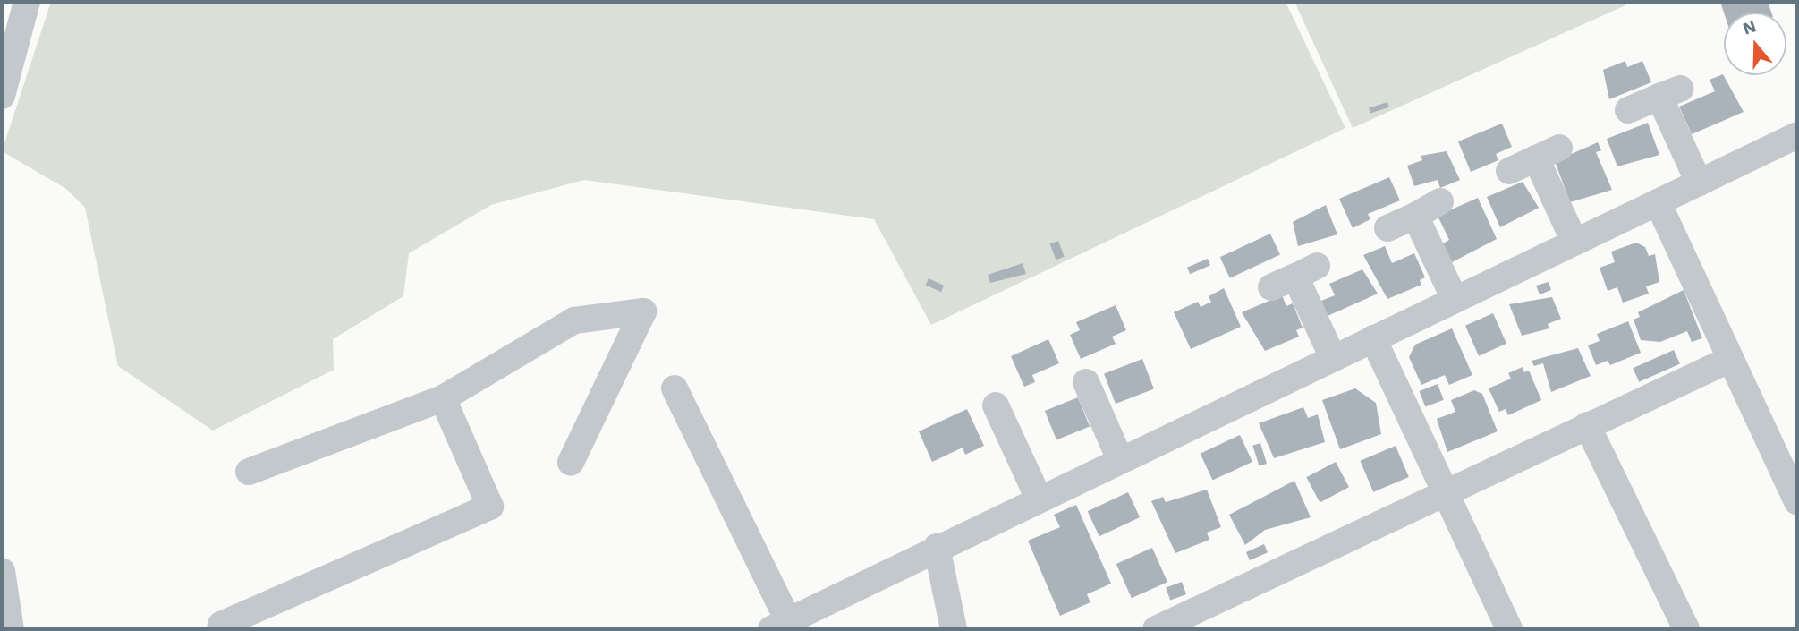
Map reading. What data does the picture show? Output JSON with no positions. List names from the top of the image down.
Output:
{
  "north": "top"
}
